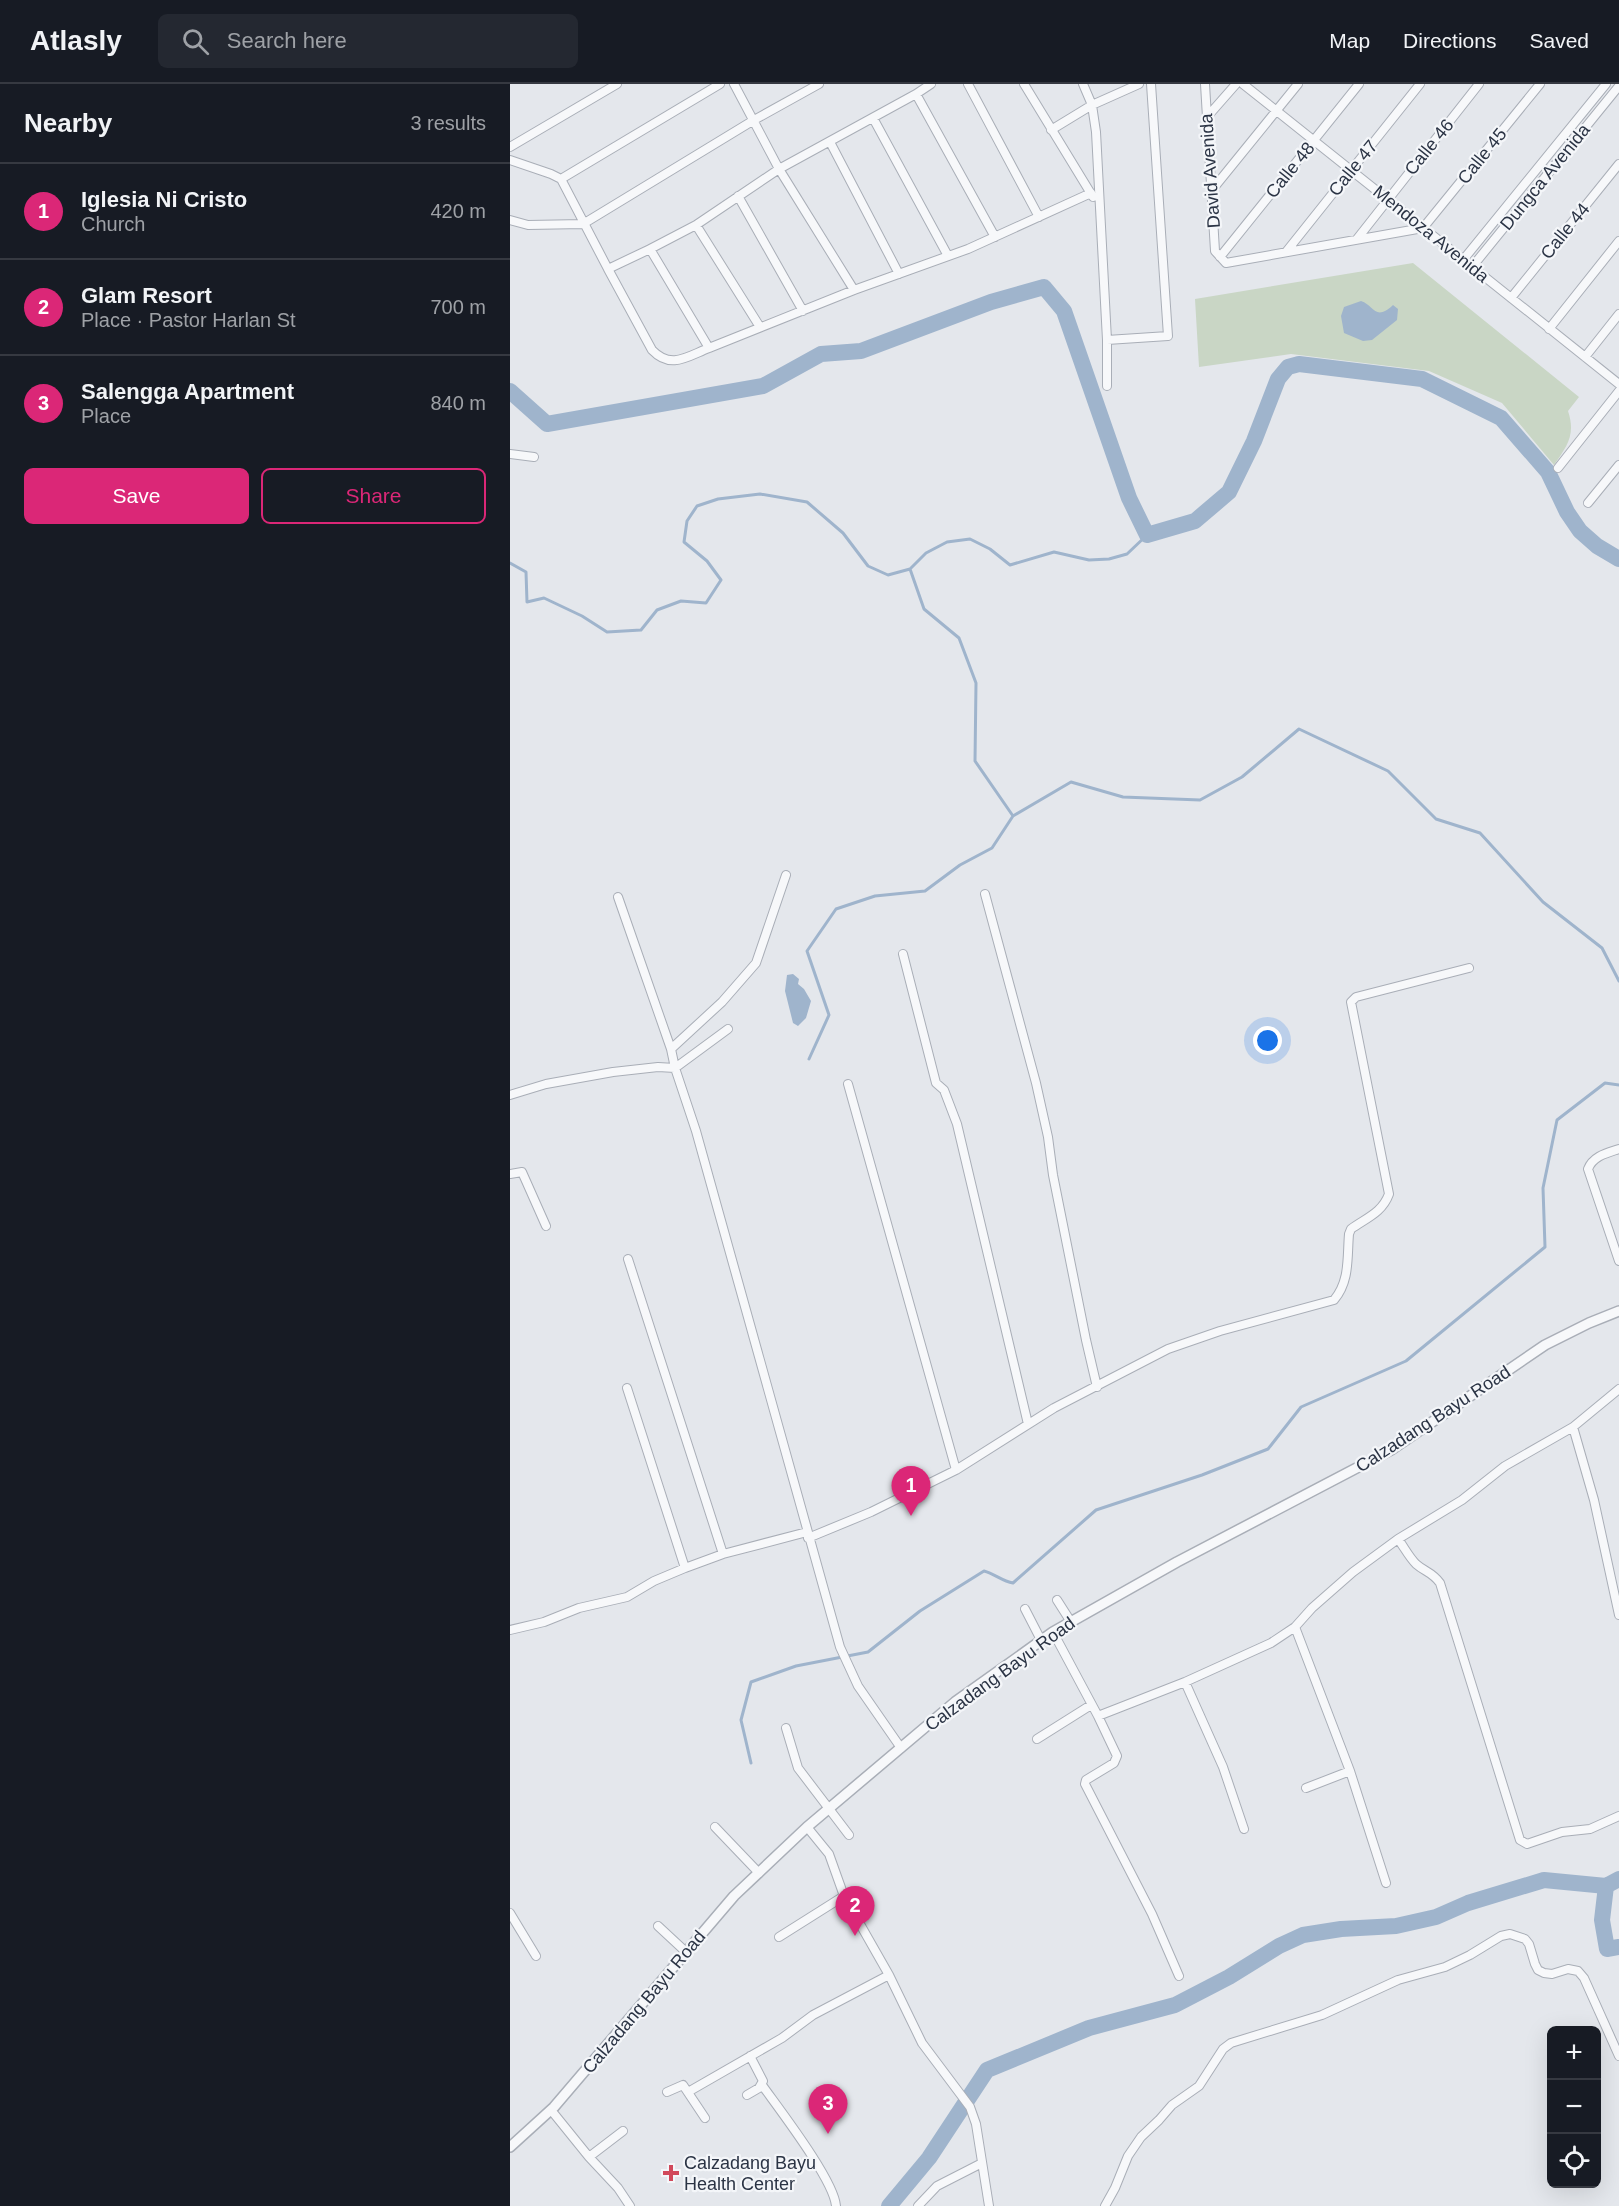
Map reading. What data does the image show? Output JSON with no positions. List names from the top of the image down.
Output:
{
  "streets": {
    "street": [
      "Calle 46",
      "Calle 45",
      "Calle 47",
      "Calle 48",
      "David Avenida",
      "Dungca Avenida",
      "Calle 44",
      "Mendoza Avenida",
      "Calzadang Bayu Road"
    ]
  },
  "crossings": [
    ["Calle 46", "Mendoza Avenida"],
    ["Calle 45", "Mendoza Avenida"],
    ["Calle 47", "Mendoza Avenida"],
    ["Calle 48", "David Avenida"],
    ["Calle 48", "Mendoza Avenida"],
    ["Dungca Avenida", "Mendoza Avenida"],
    ["Calle 44", "Mendoza Avenida"]
  ],
  "places": {
    "health": ["Calzadang Bayu Health Center"]
  },
  "page": {
    "header": "Atlasly",
    "search": "Search here",
    "nav": ["Map", "Directions", "Saved"],
    "heading": ["Nearby", "3 results"],
    "list": [
      {
        "mark": "1",
        "name": "Iglesia Ni Cristo",
        "note": "Church",
        "value": "420 m"
      },
      {
        "mark": "2",
        "name": "Glam Resort",
        "note": "Place · Pastor Harlan St",
        "value": "700 m"
      },
      {
        "mark": "3",
        "name": "Salengga Apartment",
        "note": "Place",
        "value": "840 m"
      }
    ],
    "buttons": ["Save", "Share"],
    "pins": ["1", "2", "3"],
    "map_buttons": ["+", "−"]
  }
}
